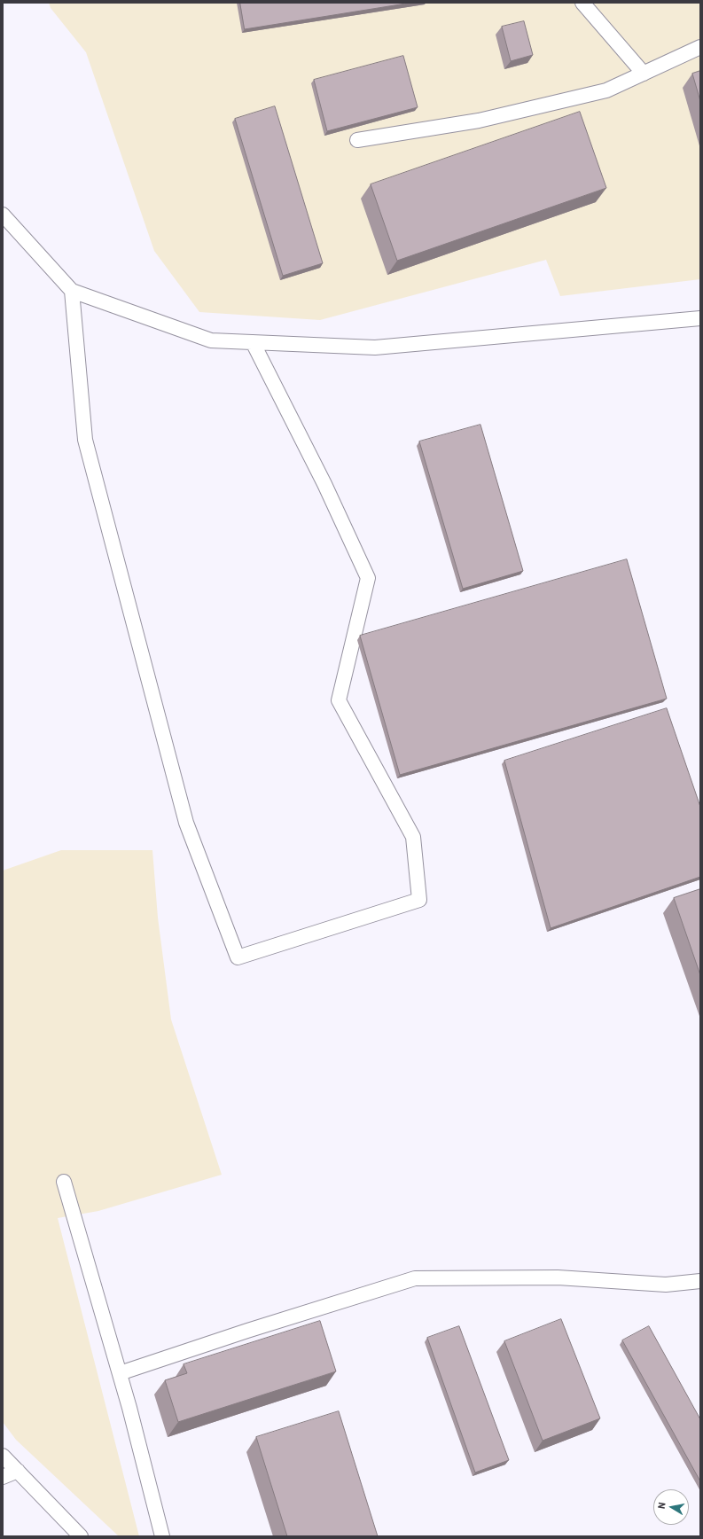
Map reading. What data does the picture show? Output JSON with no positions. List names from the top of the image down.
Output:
{
  "north": "left"
}
